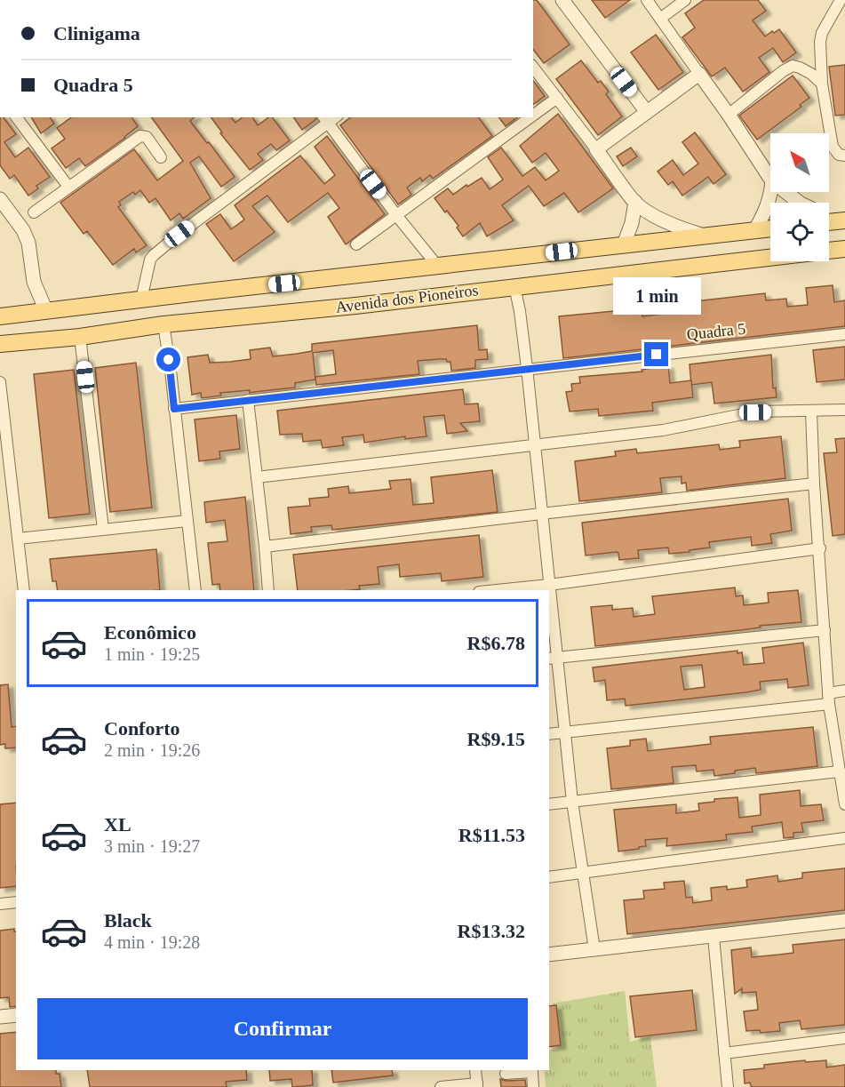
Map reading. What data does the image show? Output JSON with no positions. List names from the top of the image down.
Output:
{
  "streets": {
    "main road": ["Avenida dos Pioneiros"],
    "street": ["Quadra 5"]
  },
  "north": "top left",
  "page": {
    "banner": ["Clinigama", "Quadra 5"],
    "bubble": "1 min",
    "list": [
      {
        "name": "Econômico",
        "note": "1 min · 19:25",
        "value": "R$6.78"
      },
      {
        "name": "Conforto",
        "note": "2 min · 19:26",
        "value": "R$9.15"
      },
      {
        "name": "XL",
        "note": "3 min · 19:27",
        "value": "R$11.53"
      },
      {
        "name": "Black",
        "note": "4 min · 19:28",
        "value": "R$13.32"
      }
    ],
    "buttons": "Confirmar"
  }
}
